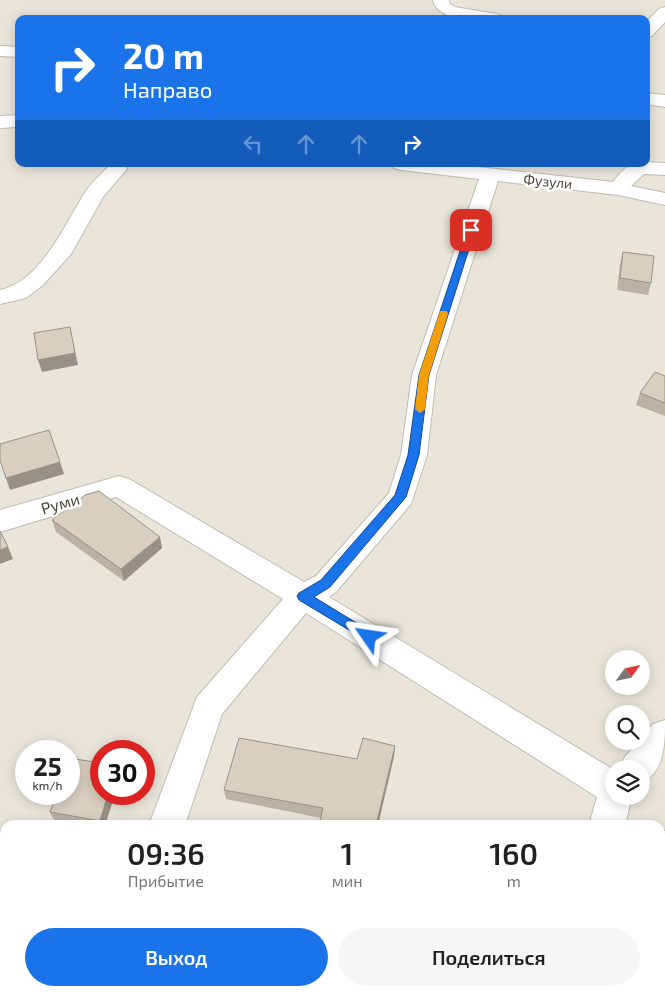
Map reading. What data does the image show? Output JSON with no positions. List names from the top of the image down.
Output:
{
  "streets": {
    "street": ["Фузули", "Руми"]
  },
  "north": "top right",
  "page": {
    "turn": ["20 m", "Направо"],
    "speed": "25 km/h",
    "limit": "30",
    "eta": [
      "09:36",
      "Прибытие",
      "1",
      "мин",
      "160",
      "m"
    ],
    "buttons": ["Выход", "Поделиться"]
  }
}
